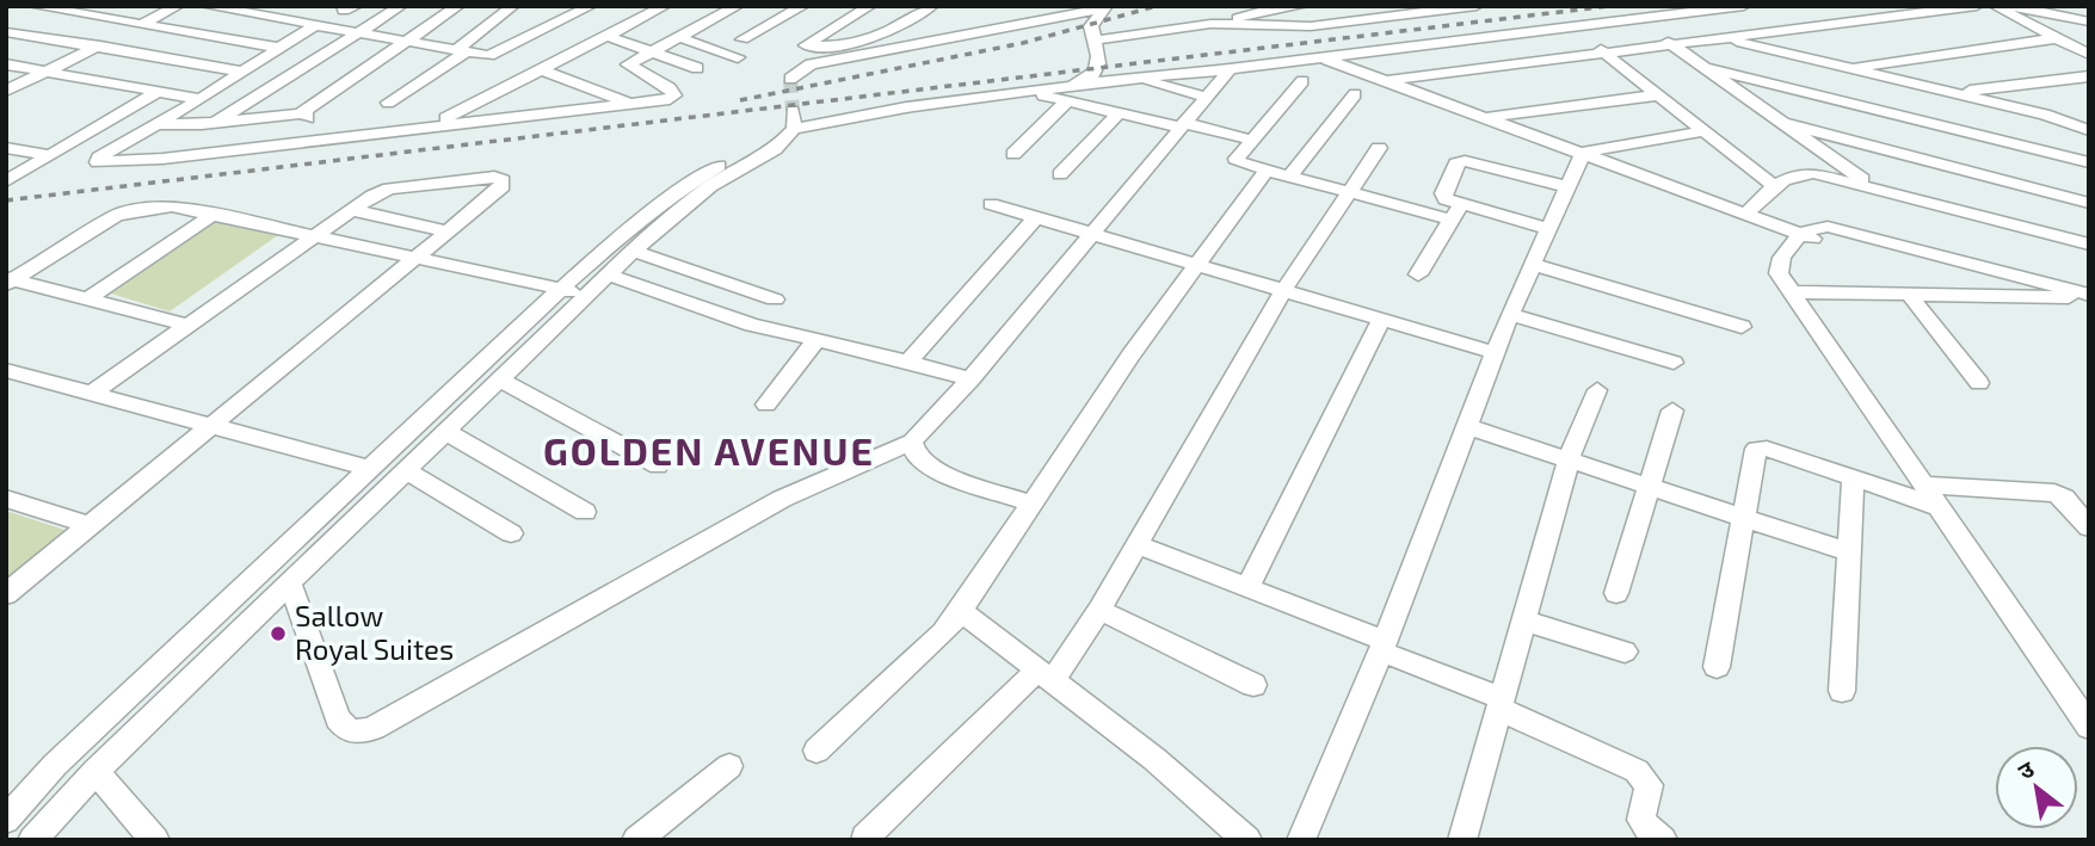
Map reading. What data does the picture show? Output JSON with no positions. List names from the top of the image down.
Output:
{
  "districts": ["GOLDEN AVENUE"],
  "places": ["Sallow Royal Suites"],
  "north": "top left"
}
